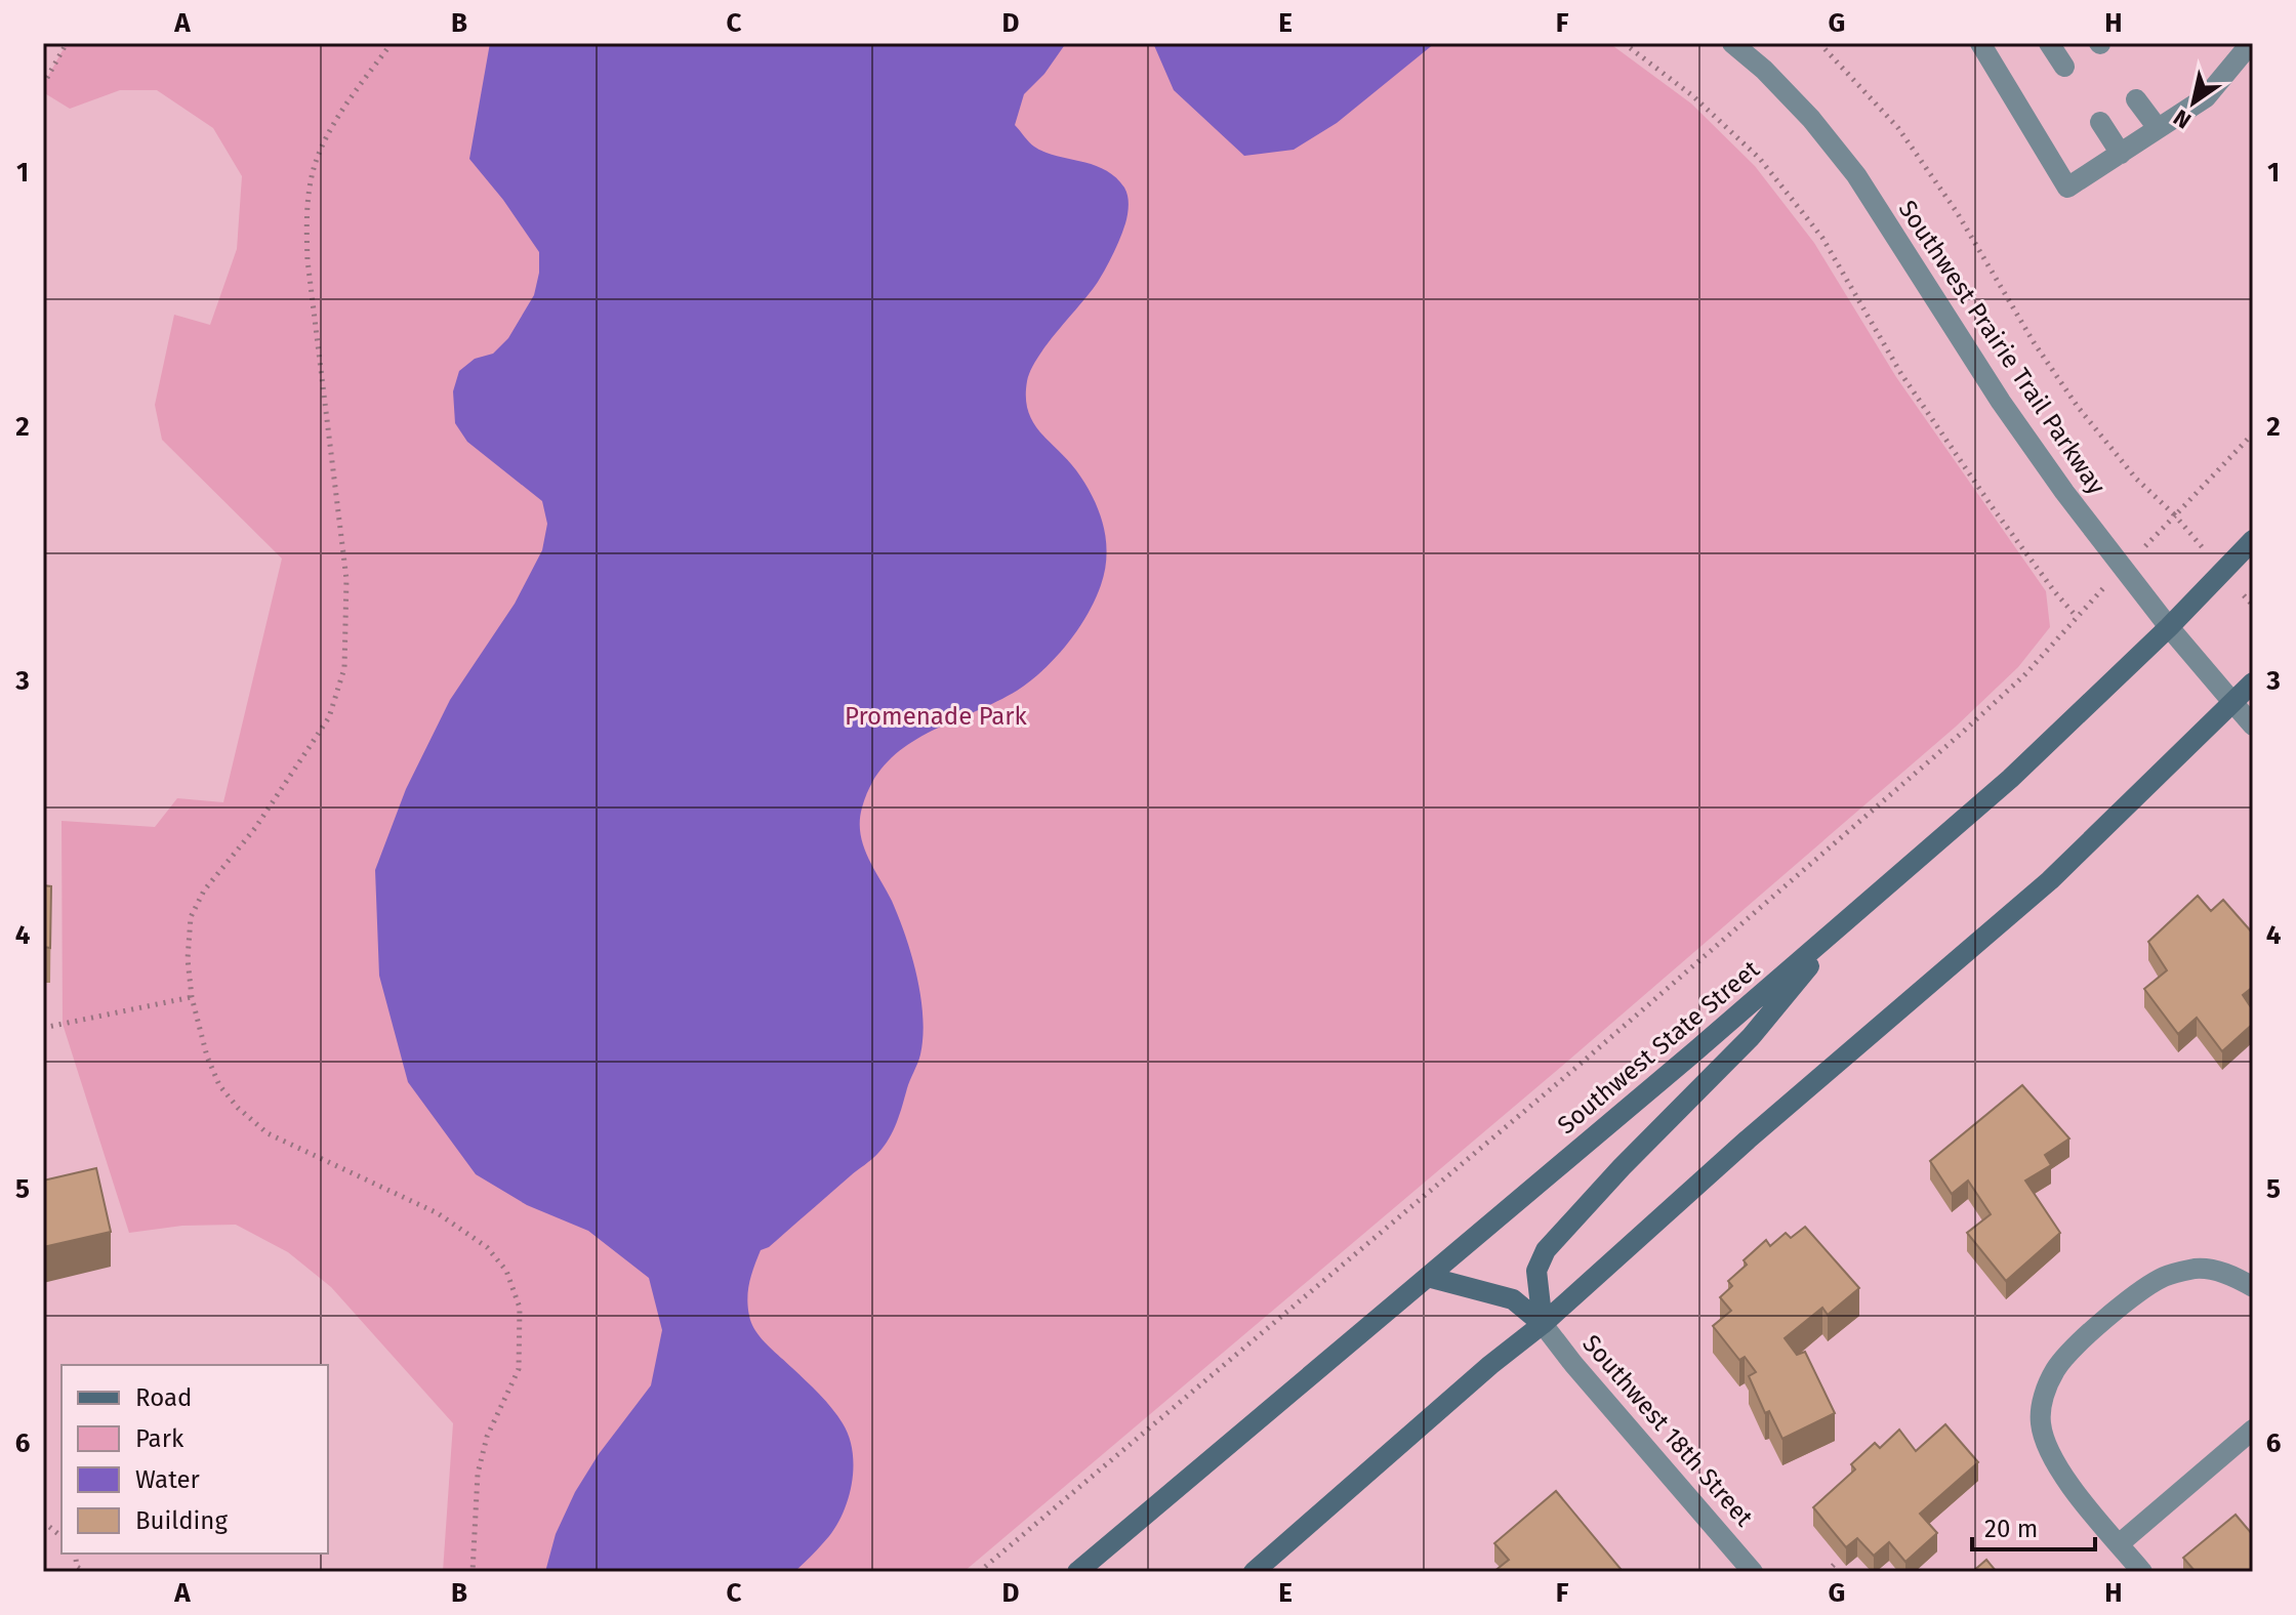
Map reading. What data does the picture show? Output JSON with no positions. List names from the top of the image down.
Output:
{
  "streets": {
    "main road": ["Southwest State Street"],
    "street": ["Southwest Prairie Trail Parkway", "Southwest 18th Street"]
  },
  "crossings": [
    ["Southwest Prairie Trail Parkway", "Southwest State Street"]
  ],
  "parks": ["Promenade Park"],
  "legend": [
    "Road",
    "Park",
    "Water",
    "Building"
  ],
  "scale_bar": "20 m",
  "north": "bottom left",
  "grid": {
    "columns": [
      "A",
      "B",
      "C",
      "D",
      "E",
      "F",
      "G",
      "H"
    ],
    "rows": [
      "1",
      "2",
      "3",
      "4",
      "5",
      "6"
    ]
  }
}
